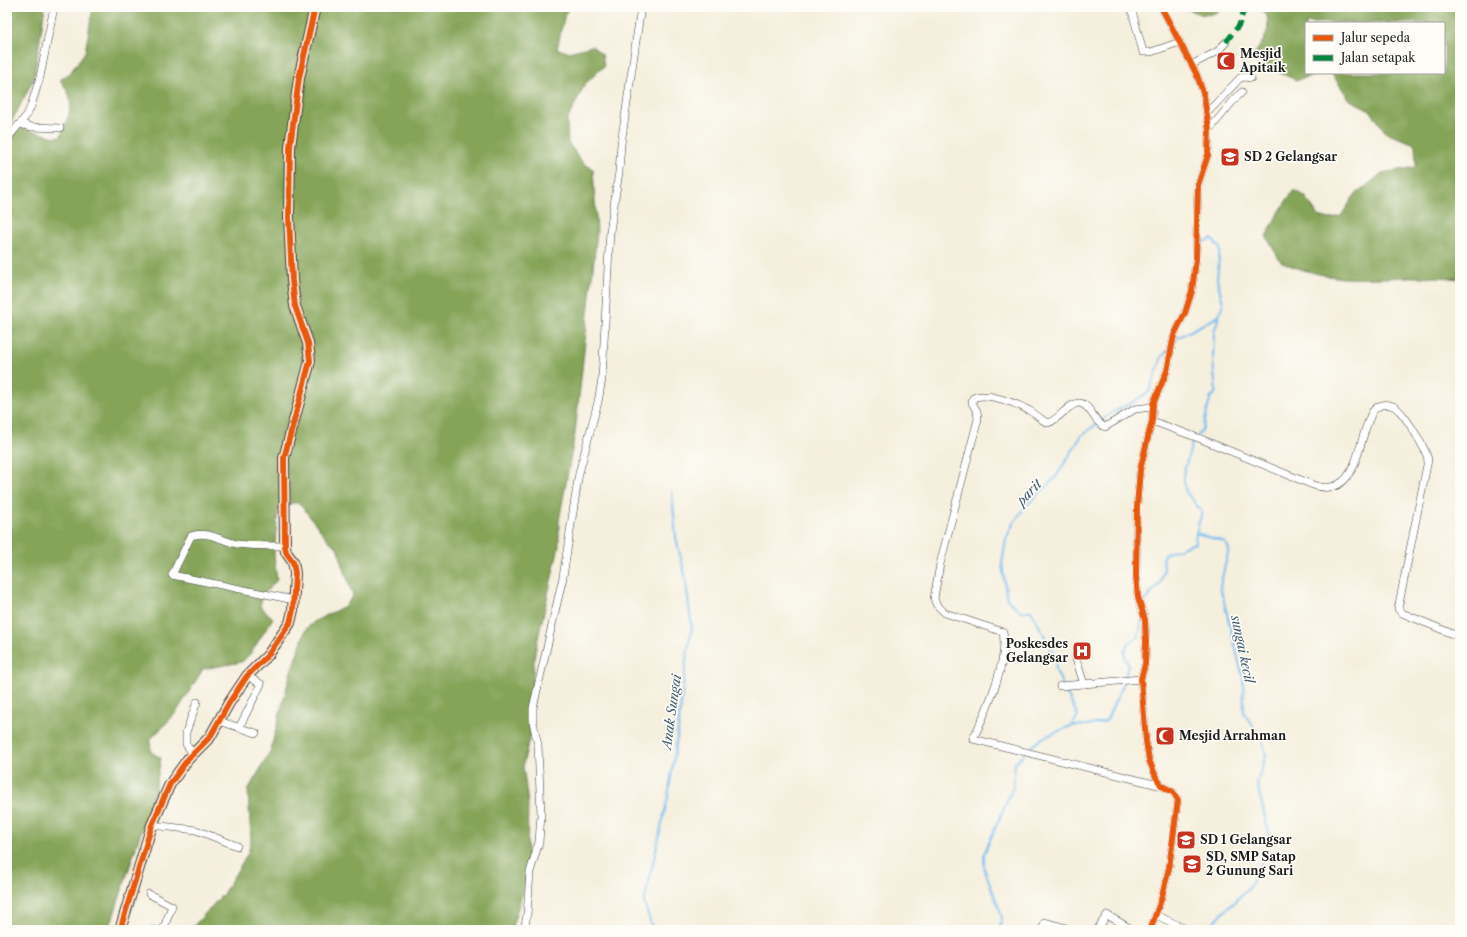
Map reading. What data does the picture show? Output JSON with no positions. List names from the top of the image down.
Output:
{
  "water": ["parit", "sungai kecil", "Anak Sungai"],
  "places": {
    "mosque": ["Mesjid Apitaik", "Mesjid Arrahman"],
    "school or university": ["SD 2 Gelangsar", "SD 1 Gelangsar", "SD, SMP Satap 2 Gunung Sari"],
    "hospital": ["Poskesdes Gelangsar"]
  },
  "legend": ["Jalur sepeda", "Jalan setapak"]
}
